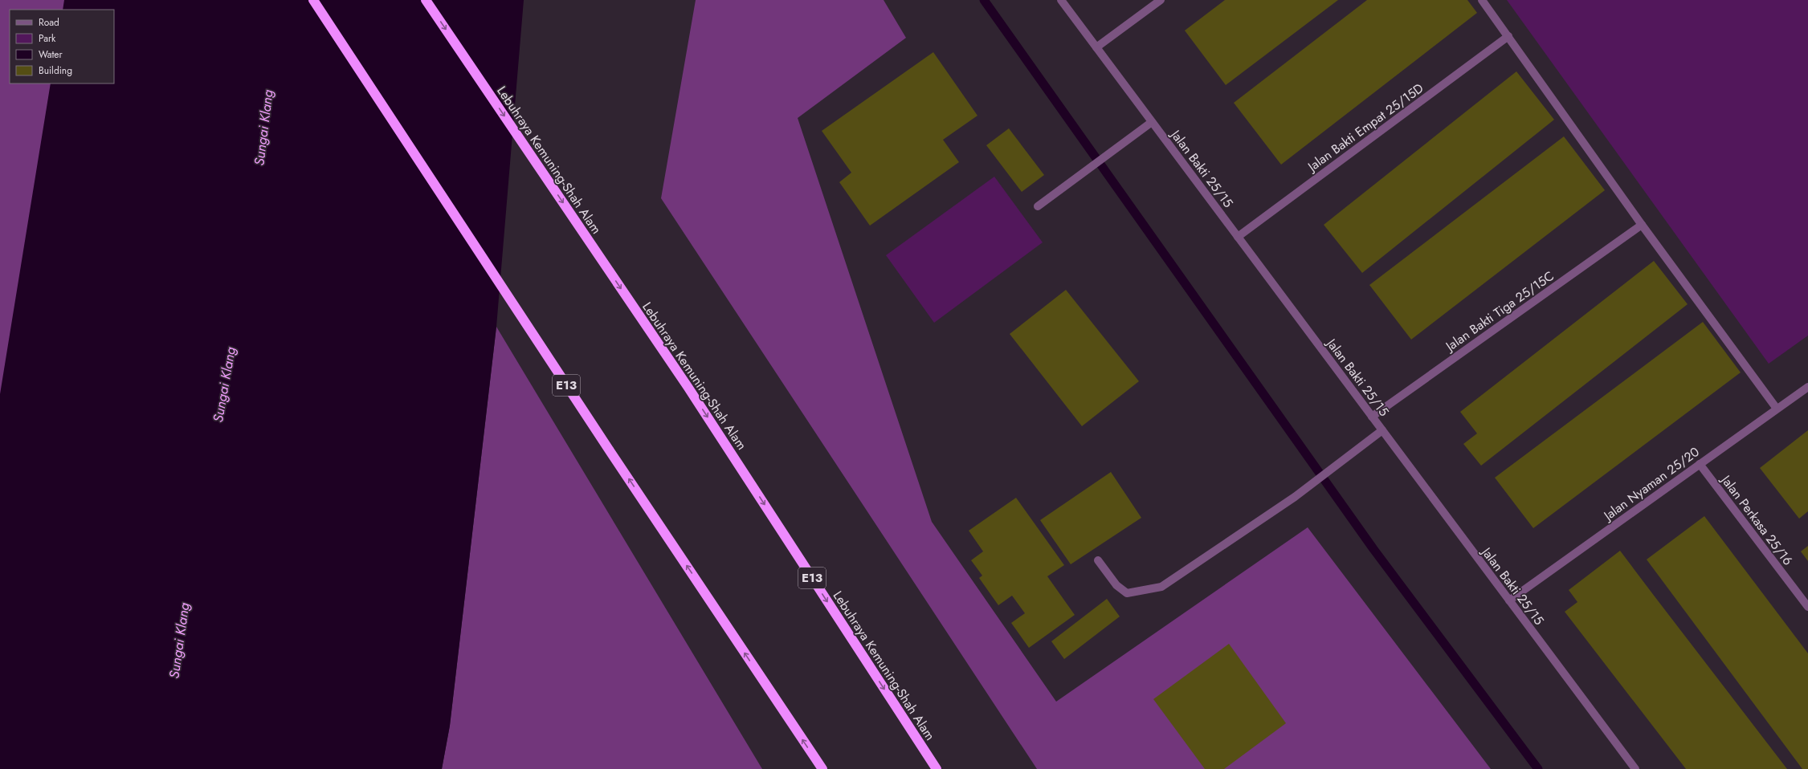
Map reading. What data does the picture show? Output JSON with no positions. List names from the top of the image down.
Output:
{
  "streets": {
    "highway": ["Lebuhraya Kemuning-Shah Alam", "E13"],
    "street": [
      "Jalan Bakti Empat 25/15D",
      "Jalan Bakti 25/15",
      "Jalan Bakti Tiga 25/15C",
      "Jalan Nyaman 25/20",
      "Jalan Perkasa 25/16"
    ]
  },
  "crossings": [
    ["Jalan Bakti Empat 25/15D", "Jalan Bakti 25/15"],
    ["Jalan Bakti 25/15", "Jalan Bakti Tiga 25/15C"],
    ["Jalan Bakti 25/15", "Jalan Nyaman 25/20"],
    ["Jalan Nyaman 25/20", "Jalan Perkasa 25/16"]
  ],
  "one_way": ["Lebuhraya Kemuning-Shah Alam"],
  "water": ["Sungai Klang"],
  "legend": [
    "Road",
    "Park",
    "Water",
    "Building"
  ]
}
